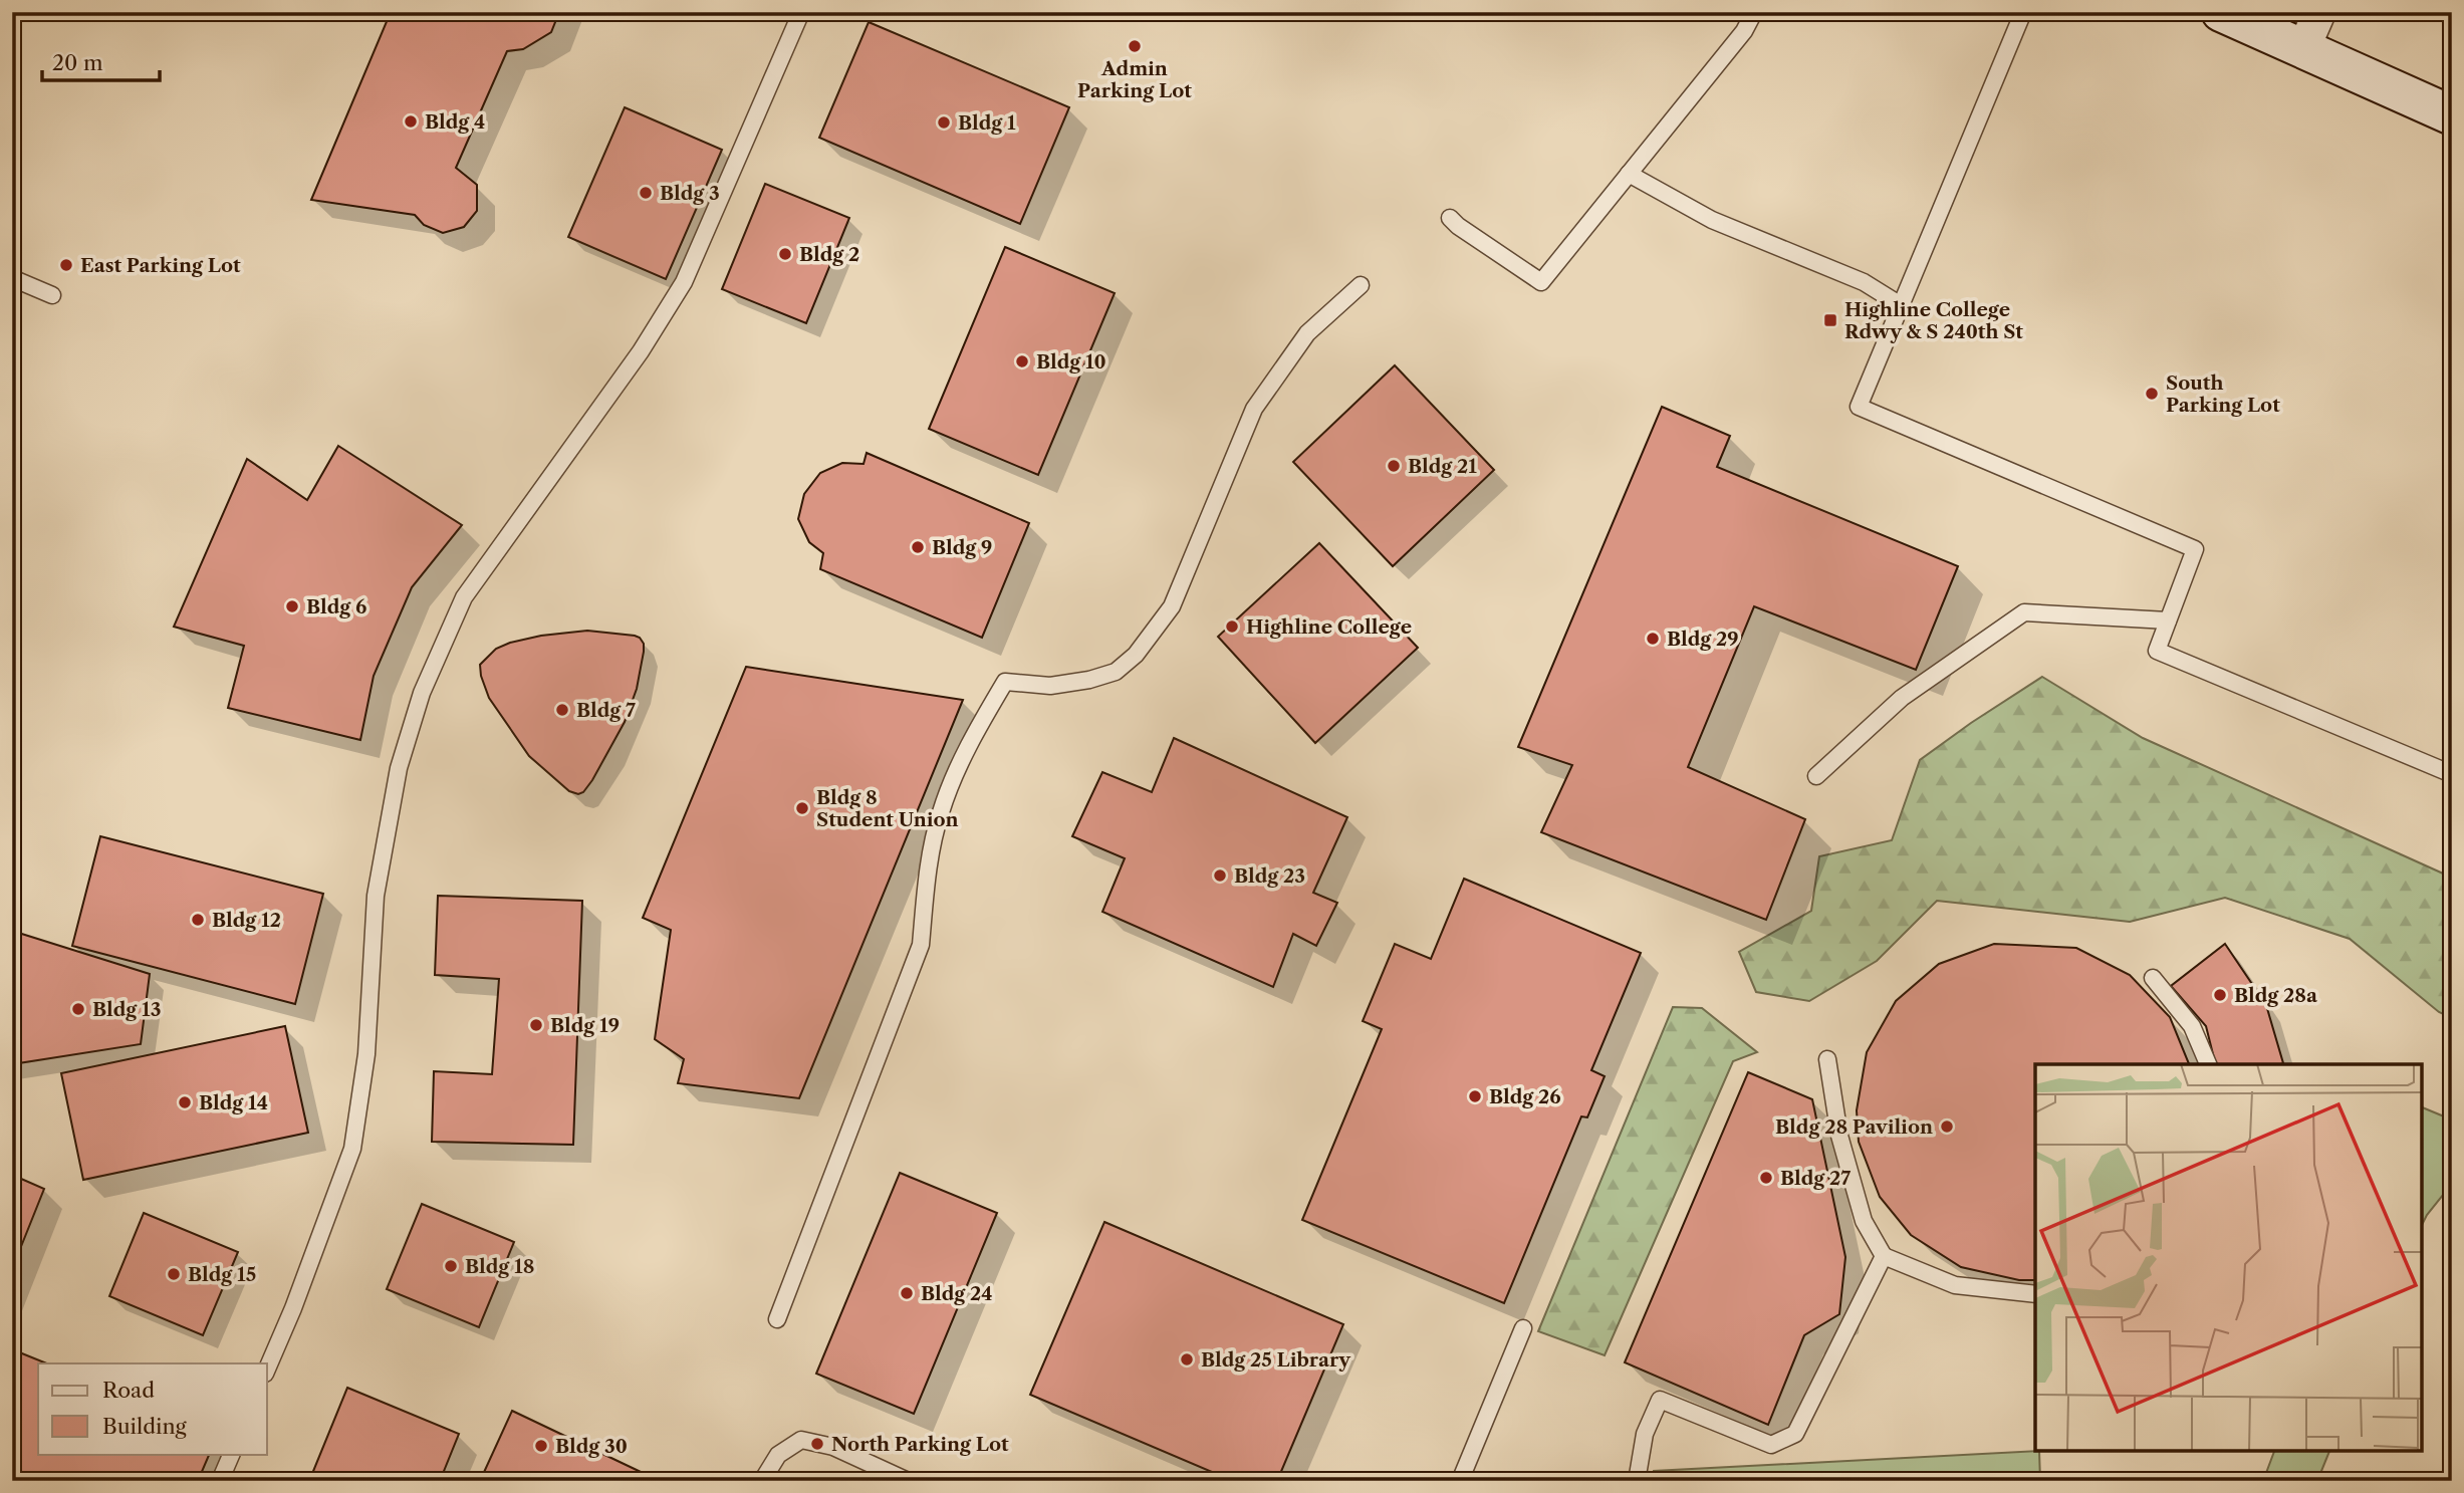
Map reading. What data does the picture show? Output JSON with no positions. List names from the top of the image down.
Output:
{
  "places": {
    "other": [
      "Admin Parking Lot",
      "Bldg 4",
      "Bldg 1",
      "Bldg 3",
      "Bldg 2",
      "East Parking Lot",
      "Bldg 10",
      "South Parking Lot",
      "Bldg 21",
      "Bldg 9",
      "Bldg 6",
      "Highline College",
      "Bldg 29",
      "Bldg 7",
      "Bldg 8 Student Union",
      "Bldg 23",
      "Bldg 12",
      "Bldg 28a",
      "Bldg 13",
      "Bldg 19",
      "Bldg 26",
      "Bldg 14",
      "Bldg 28 Pavilion",
      "Bldg 27",
      "Bldg 18",
      "Bldg 15",
      "Bldg 24",
      "Bldg 25 Library",
      "North Parking Lot",
      "Bldg 30"
    ],
    "transit": ["Highline College Rdwy & S 240th St"]
  },
  "legend": ["Road", "Building"],
  "scale_bar": "20 m"
}
